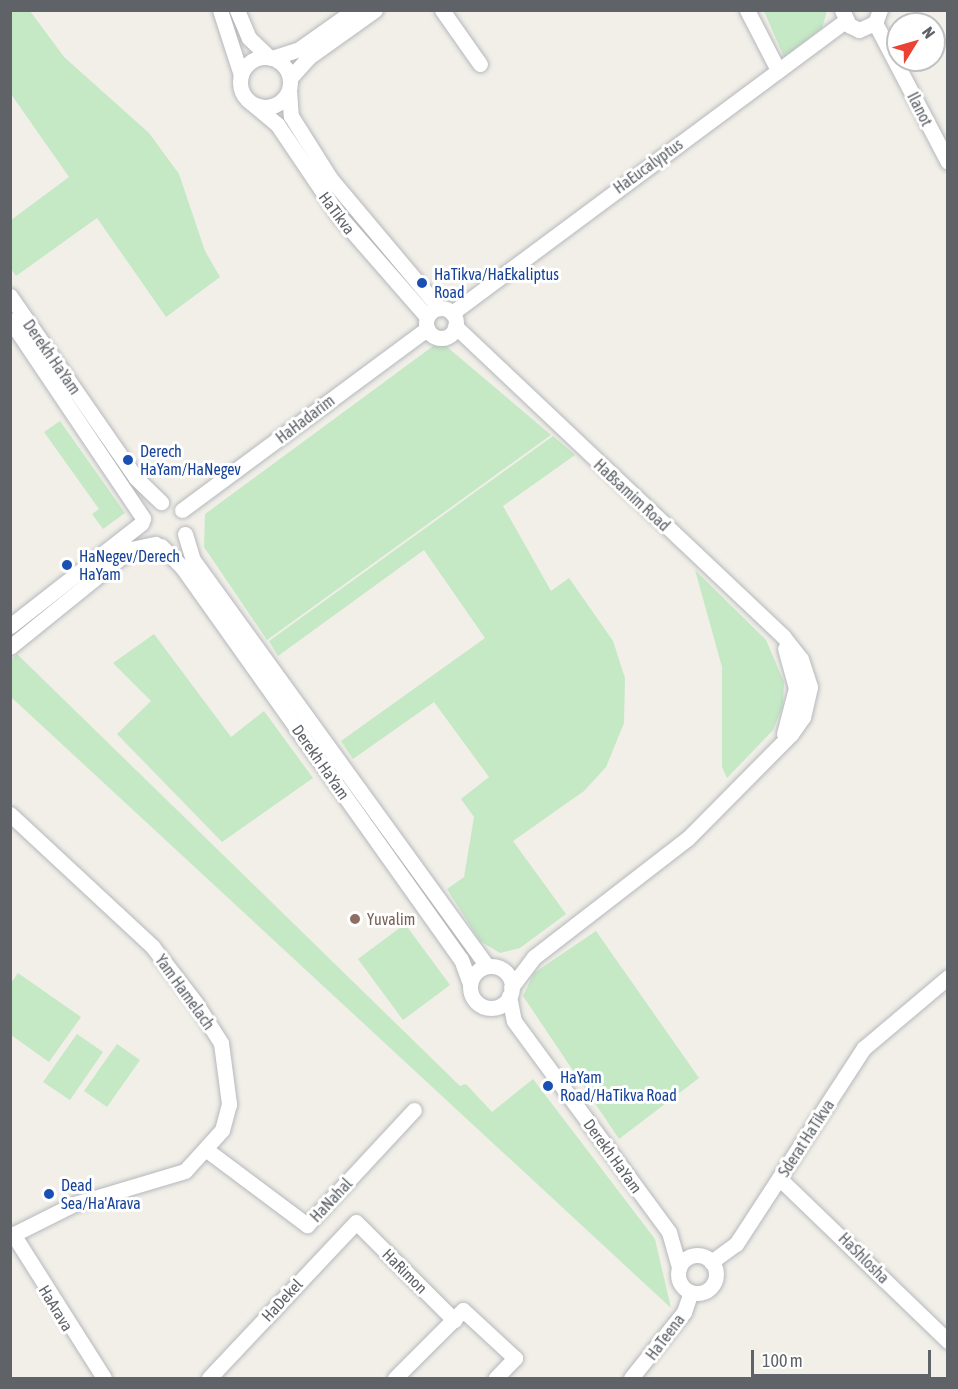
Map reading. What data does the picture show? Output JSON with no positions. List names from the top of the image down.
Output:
{
  "streets": {
    "street": [
      "Ilanot",
      "HaEucalyptus",
      "HaTikva",
      "Derekh HaYam",
      "HaHadarim",
      "HaBsamim Road",
      "Yam Hamelach",
      "Sderat HaTikva",
      "HaNahal",
      "HaShlosha",
      "HaRimon",
      "HaDekel",
      "HaArava",
      "HaTeena"
    ]
  },
  "crossings": [
    ["HaEucalyptus", "HaTikva"],
    ["HaEucalyptus", "HaHadarim"],
    ["HaEucalyptus", "HaBsamim Road"],
    ["HaTikva", "HaHadarim"],
    ["HaTikva", "HaBsamim Road"],
    ["Derekh HaYam", "HaHadarim"],
    ["Derekh HaYam", "HaBsamim Road"],
    ["Derekh HaYam", "Sderat HaTikva"],
    ["Derekh HaYam", "HaTeena"],
    ["HaHadarim", "HaBsamim Road"],
    ["Yam Hamelach", "HaNahal"],
    ["Yam Hamelach", "HaArava"],
    ["Sderat HaTikva", "HaShlosha"],
    ["Sderat HaTikva", "HaTeena"],
    ["HaRimon", "HaDekel"]
  ],
  "places": [
    "HaTikva/HaEkaliptus Road",
    "Derech HaYam/HaNegev",
    "HaNegev/Derech HaYam",
    "Yuvalim",
    "HaYam Road/HaTikva Road",
    "Dead Sea/Ha'Arava"
  ],
  "scale_bar": "100 m",
  "north": "top right"
}
